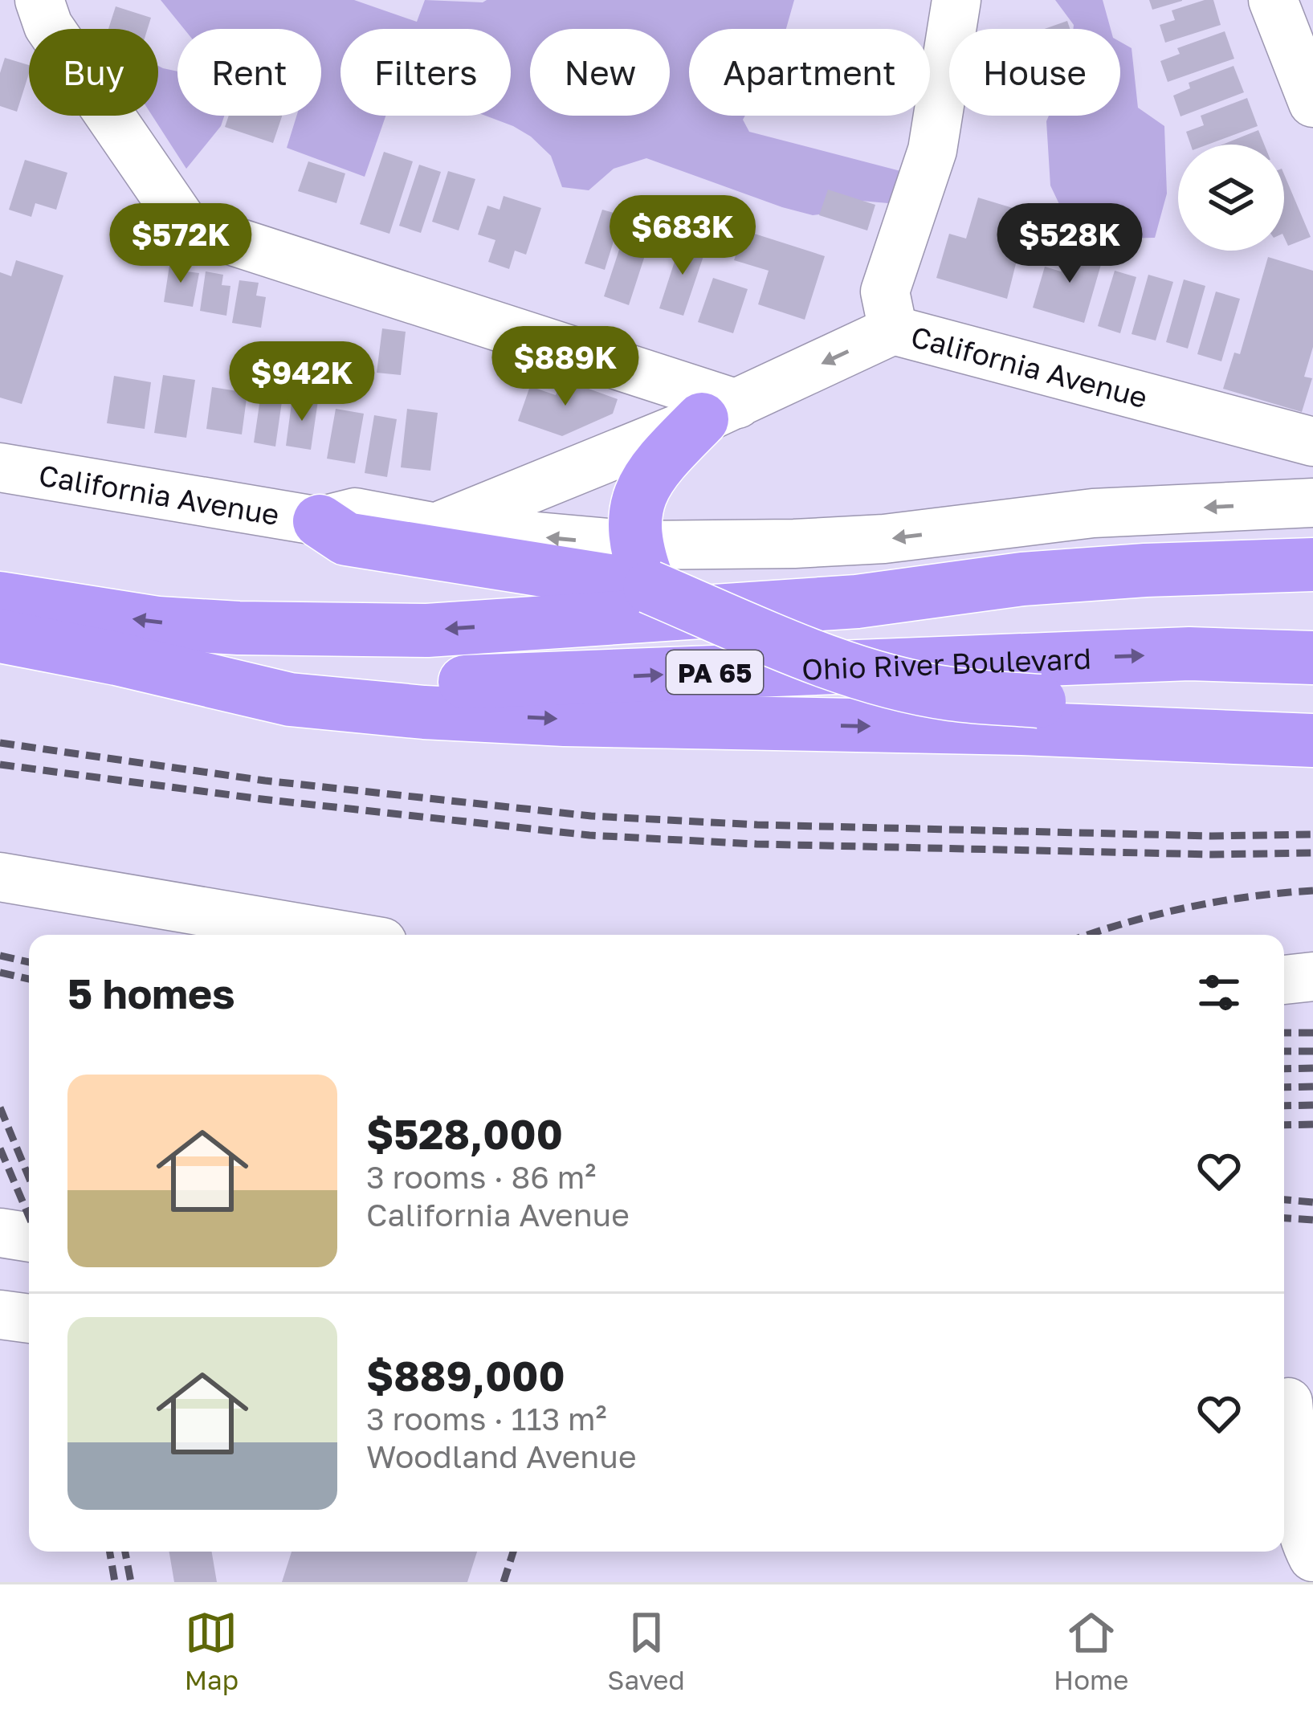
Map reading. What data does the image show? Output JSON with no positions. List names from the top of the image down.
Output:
{
  "streets": {
    "highway": ["Ohio River Boulevard", "PA 65"],
    "street": ["California Avenue"]
  },
  "crossings": [
    ["Ohio River Boulevard", "PA 65"]
  ],
  "page": {
    "chip": [
      "Buy",
      "Rent",
      "Filters",
      "New",
      "Apartment",
      "House"
    ],
    "price": [
      "$683K",
      "$572K",
      "$528K",
      "$889K",
      "$942K"
    ],
    "heading": "5 homes",
    "list": [
      {
        "name": "$528,000",
        "note": "3 rooms · 86 m² · California Avenue"
      },
      {
        "name": "$889,000",
        "note": "3 rooms · 113 m² · Woodland Avenue"
      }
    ],
    "tabs": ["Map", "Saved", "Home"]
  }
}
